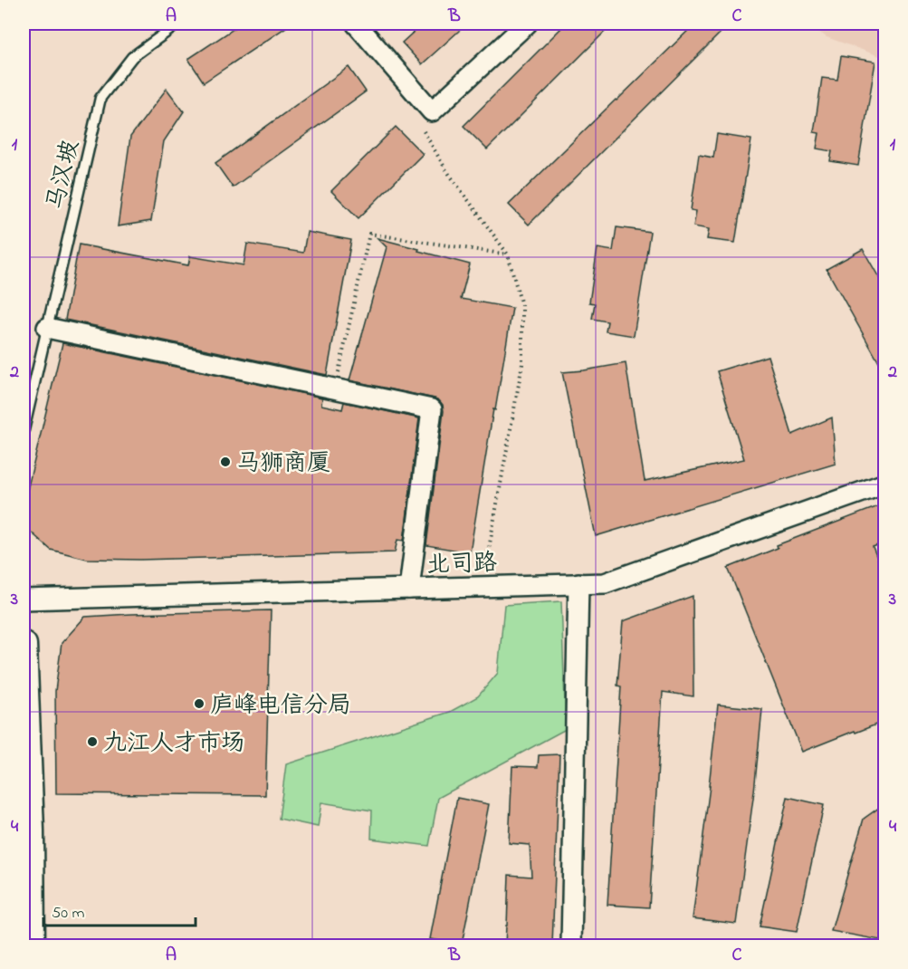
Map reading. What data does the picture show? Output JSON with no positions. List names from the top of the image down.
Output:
{
  "streets": {
    "street": ["北司路"],
    "lane": ["马汉坡"]
  },
  "places": ["马狮商厦", "庐峰电信分局", "九江人才市场"],
  "scale_bar": "50 m",
  "grid": {
    "columns": ["A", "B", "C"],
    "rows": [
      "1",
      "2",
      "3",
      "4"
    ]
  }
}
